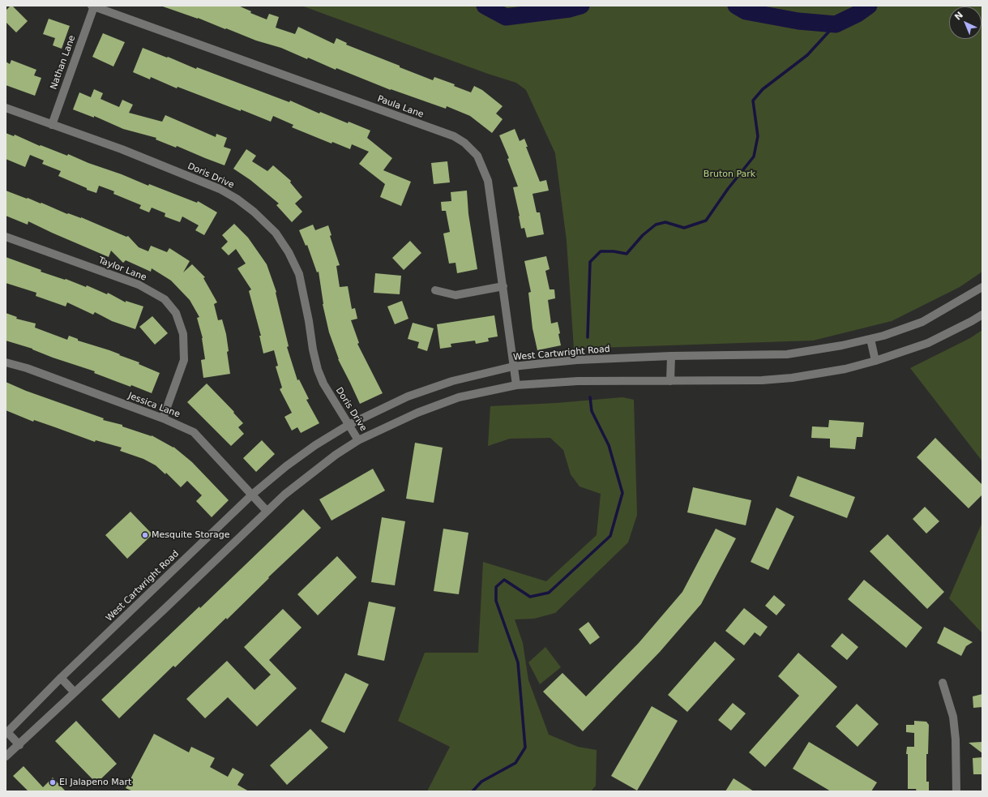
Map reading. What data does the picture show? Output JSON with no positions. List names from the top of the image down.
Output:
{
  "streets": {
    "main road": [
      "Nathan Lane",
      "Paula Lane",
      "Doris Drive",
      "Taylor Lane",
      "West Cartwright Road",
      "Jessica Lane"
    ]
  },
  "crossings": [
    ["Nathan Lane", "Paula Lane"],
    ["Nathan Lane", "Doris Drive"],
    ["Paula Lane", "West Cartwright Road"],
    ["Doris Drive", "West Cartwright Road"],
    ["Taylor Lane", "Jessica Lane"],
    ["West Cartwright Road", "Jessica Lane"]
  ],
  "parks": ["Bruton Park"],
  "places": ["Mesquite Storage", "El Jalapeno Mart"],
  "north": "top left"
}
